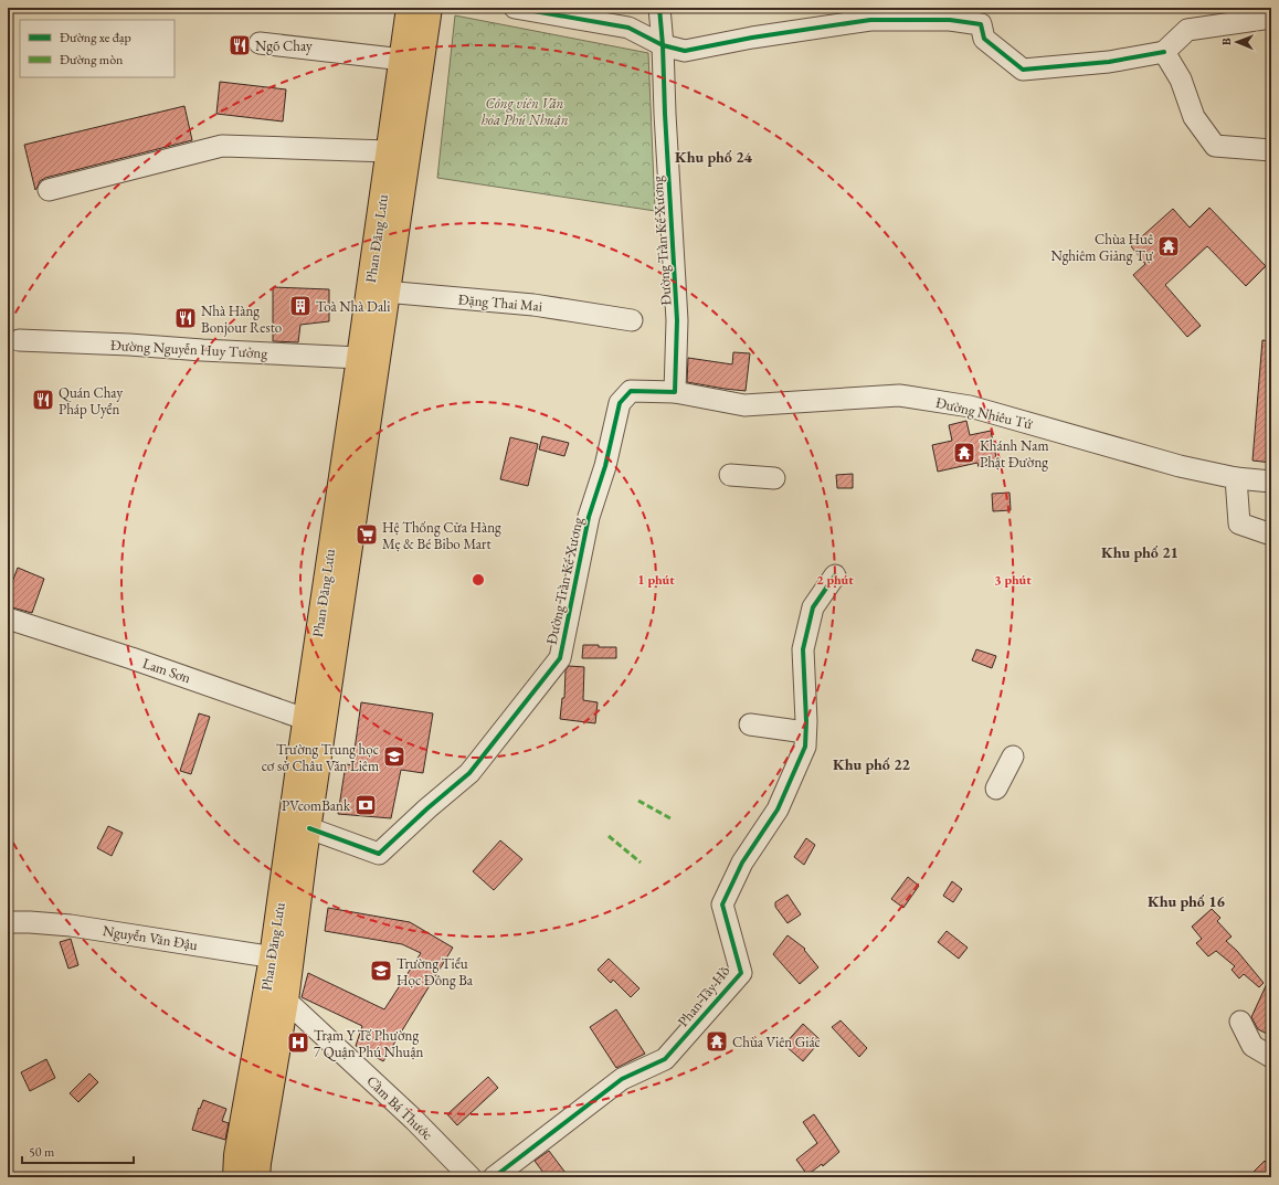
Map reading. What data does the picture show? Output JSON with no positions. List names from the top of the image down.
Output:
{
  "streets": {
    "main road": ["Phan Đăng Lưu"],
    "street": [
      "Đường Trần Kế Xương",
      "Đặng Thai Mai",
      "Đường Nguyễn Huy Tưởng",
      "Đường Nhiêu Tứ",
      "Lam Sơn",
      "Nguyễn Văn Đậu",
      "Phan Tây Hồ",
      "Cầm Bá Thước"
    ]
  },
  "crossings": [
    ["Phan Đăng Lưu", "Đường Trần Kế Xương"],
    ["Phan Đăng Lưu", "Đặng Thai Mai"],
    ["Phan Đăng Lưu", "Đường Nguyễn Huy Tưởng"],
    ["Phan Đăng Lưu", "Lam Sơn"],
    ["Phan Đăng Lưu", "Nguyễn Văn Đậu"],
    ["Phan Đăng Lưu", "Cầm Bá Thước"],
    ["Đường Trần Kế Xương", "Đường Nhiêu Tứ"]
  ],
  "districts": [
    "Khu phố 24",
    "Khu phố 21",
    "Khu phố 22",
    "Khu phố 16"
  ],
  "parks": ["Công viên Văn hóa Phú Nhuận"],
  "places": {
    "restaurant": ["Ngõ Chay", "Nhà Hàng Bonjour Resto", "Quán Chay Pháp Uyển"],
    "temple": ["Chùa Huê Nghiêm Giảng Tự", "Khánh Nam Phật Đường", "Chùa Viên Giác"],
    "building": ["Toà Nhà Dali"],
    "supermarket": ["Hệ Thống Cửa Hàng Mẹ & Bé Bibo Mart"],
    "school or university": ["Trường Trung học cơ sở Châu Văn Liêm", "Trường Tiểu Học Đông Ba"],
    "bank": ["PVcomBank"],
    "hospital": ["Trạm Y Tế Phường 7 Quận Phú Nhuận"]
  },
  "legend": ["Đường xe đạp", "Đường mòn"],
  "scale_bar": "50 m",
  "north": "left",
  "rings": ["1 phút", "2 phút", "3 phút"]
}
